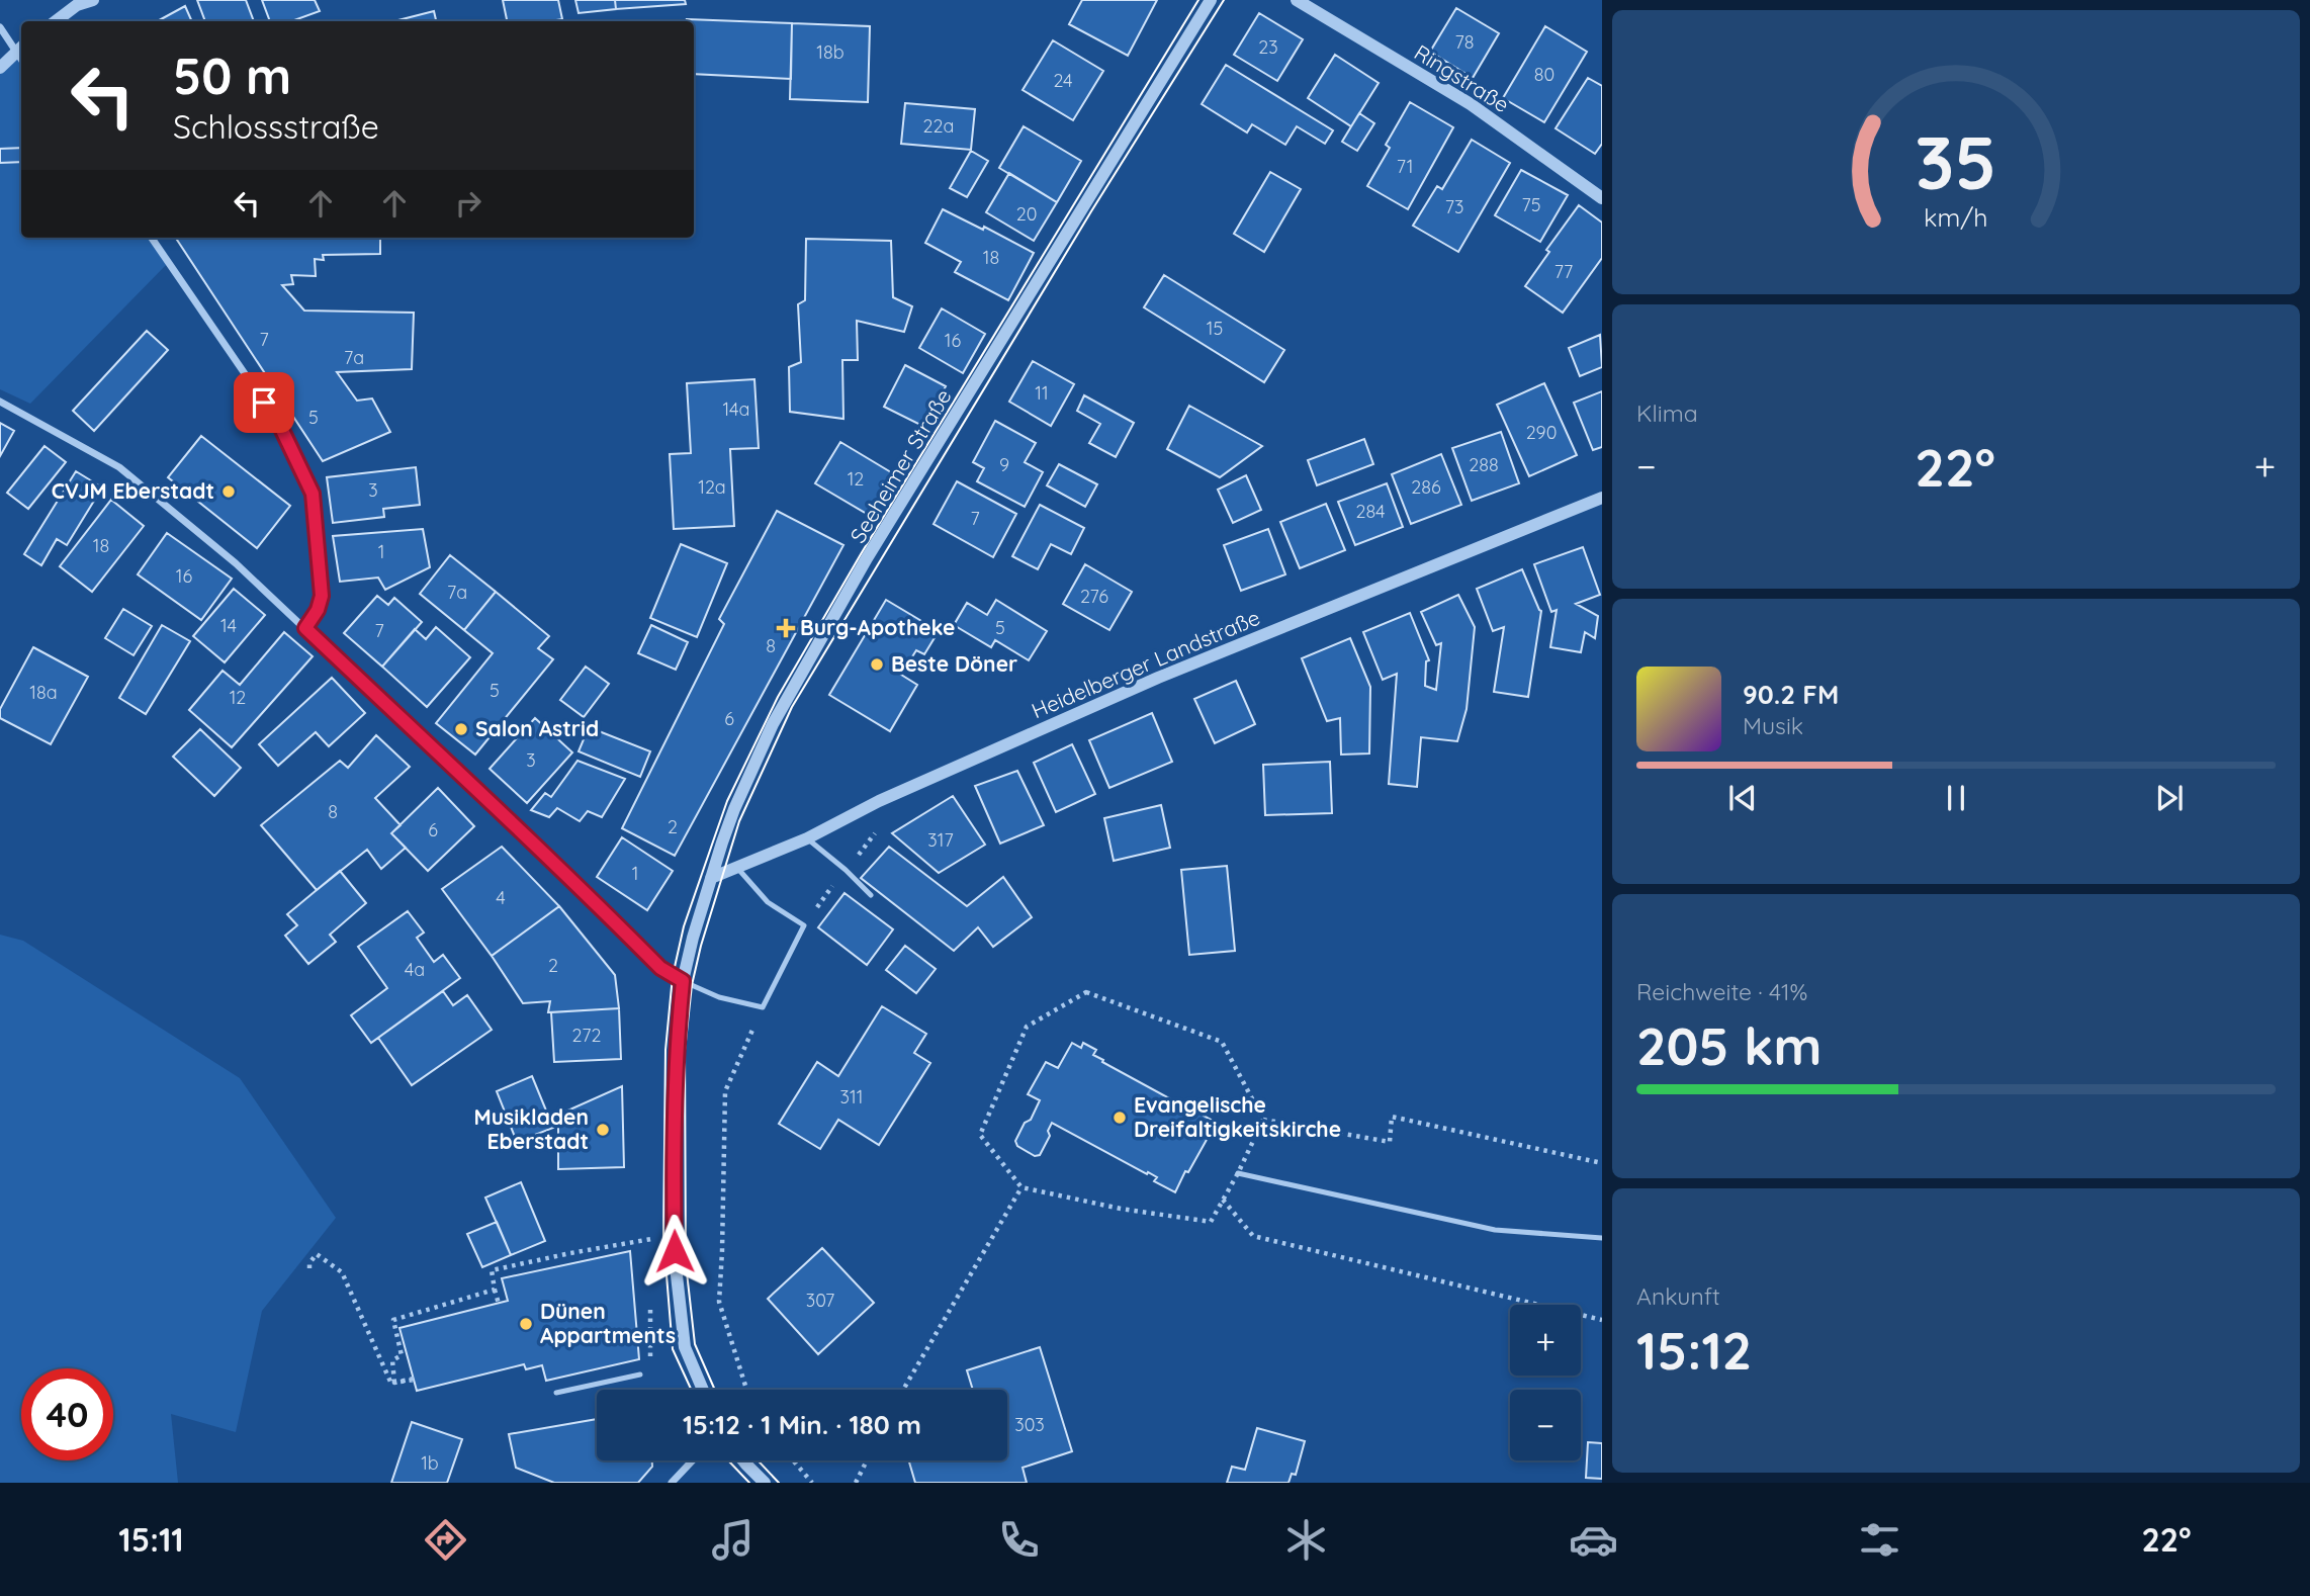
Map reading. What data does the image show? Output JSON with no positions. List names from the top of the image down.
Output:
{
  "streets": {
    "street": ["Ringstraße", "Seeheimer Straße", "Heidelberger Landstraße"]
  },
  "crossings": [
    ["Seeheimer Straße", "Heidelberger Landstraße"]
  ],
  "places": {
    "other": [
      "CVJM Eberstadt",
      "Beste Döner",
      "Salon Astrid",
      "Evangelische Dreifaltigkeitskirche",
      "Musikladen Eberstadt",
      "Dünen Appartments"
    ],
    "health": ["Burg-Apotheke"]
  },
  "house_numbers": [
    "78",
    "23",
    "18b",
    "80",
    "24",
    "22a",
    "71",
    "75",
    "73",
    "20",
    "18",
    "77",
    "15",
    "7",
    "16",
    "7a",
    "11",
    "14a",
    "5",
    "290",
    "9",
    "288",
    "12",
    "12a",
    "286",
    "3",
    "284",
    "7",
    "18",
    "1",
    "16",
    "7a",
    "276",
    "14",
    "5",
    "7",
    "8",
    "5",
    "18a",
    "12",
    "6",
    "3",
    "8",
    "2",
    "6",
    "317",
    "1",
    "4",
    "2",
    "4a",
    "272",
    "311",
    "307",
    "303",
    "1b"
  ],
  "page": {
    "turn": ["50 m", "Schlossstraße"],
    "tile": [
      "Klima",
      ["Reichweite · 41%", "205 km"],
      ["Ankunft", "15:12"]
    ],
    "heat": ["−", "22°", "+"],
    "song": ["90.2 FM", "Musik"],
    "map_buttons": ["+", "−"],
    "limit": "40",
    "trip": "15:12 · 1 Min. · 180 m",
    "tabs": ["15:11", "22°"],
    "gauge": ["35", "km/h"]
  }
}
